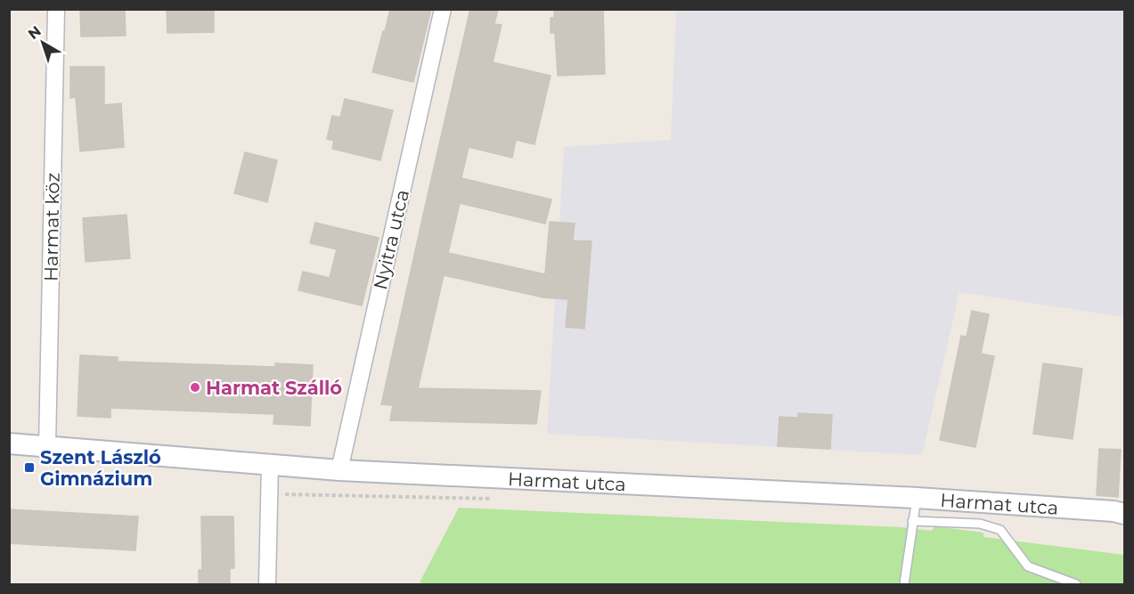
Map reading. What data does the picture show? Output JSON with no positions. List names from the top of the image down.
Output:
{
  "streets": {
    "street": ["Harmat köz", "Nyitra utca", "Harmat utca"]
  },
  "crossings": [
    ["Harmat köz", "Harmat utca"],
    ["Nyitra utca", "Harmat utca"]
  ],
  "places": {
    "other": ["Harmat Szálló"],
    "transit": ["Szent László Gimnázium"]
  },
  "north": "top left"
}
